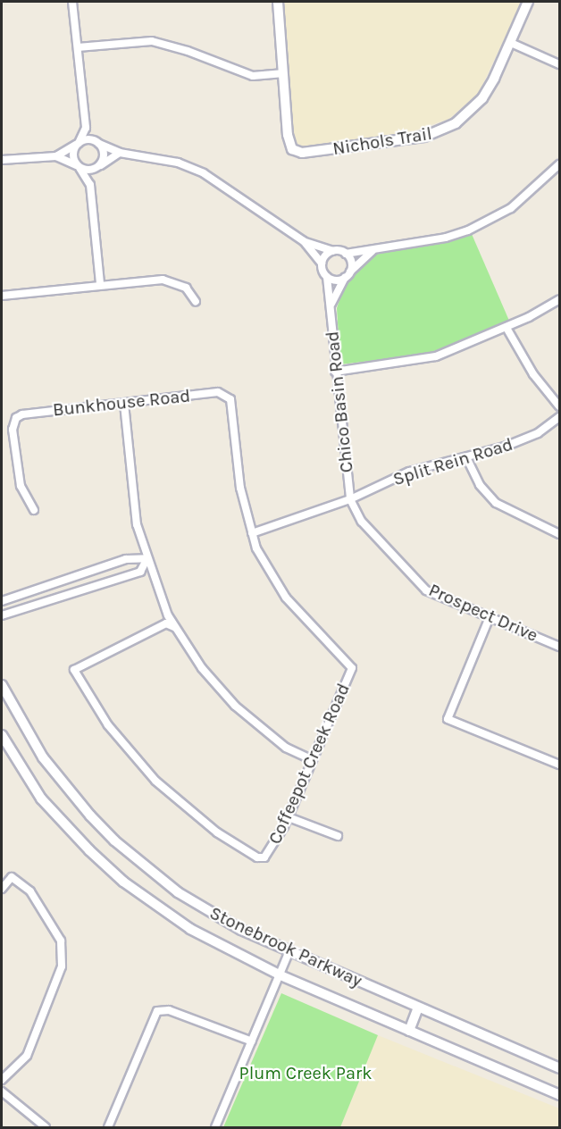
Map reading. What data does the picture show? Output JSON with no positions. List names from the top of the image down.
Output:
{
  "streets": {
    "main road": ["Nichols Trail", "Stonebrook Parkway"],
    "street": [
      "Chico Basin Road",
      "Bunkhouse Road",
      "Split Rein Road",
      "Prospect Drive",
      "Coffeepot Creek Road"
    ]
  },
  "crossings": [
    ["Chico Basin Road", "Split Rein Road"],
    ["Chico Basin Road", "Prospect Drive"],
    ["Bunkhouse Road", "Split Rein Road"],
    ["Bunkhouse Road", "Coffeepot Creek Road"],
    ["Split Rein Road", "Prospect Drive"],
    ["Split Rein Road", "Coffeepot Creek Road"]
  ],
  "parks": ["Plum Creek Park"]
}
